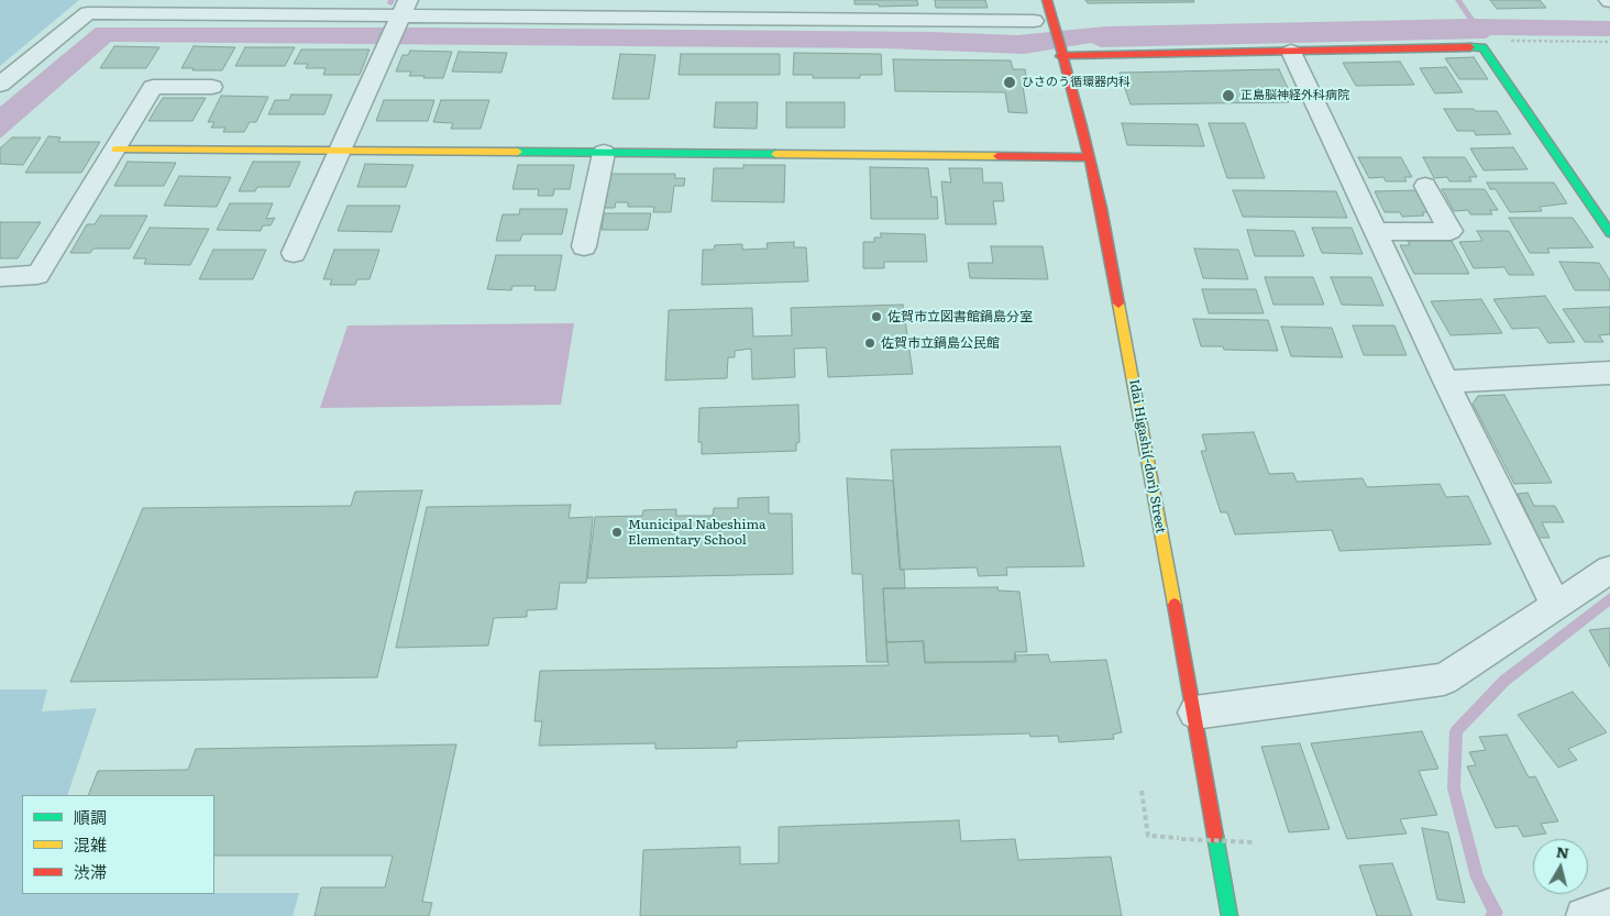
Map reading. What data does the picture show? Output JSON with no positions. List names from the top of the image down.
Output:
{
  "streets": {
    "street": ["Idai Higashi(-dori) Street"]
  },
  "places": [
    "ひさのう循環器内科",
    "正島脳神経外科病院",
    "佐賀市立図書館鍋島分室",
    "佐賀市立鍋島公民館",
    "Municipal Nabeshima Elementary School"
  ],
  "legend": ["順調", "混雑", "渋滞"],
  "north": "top"
}
